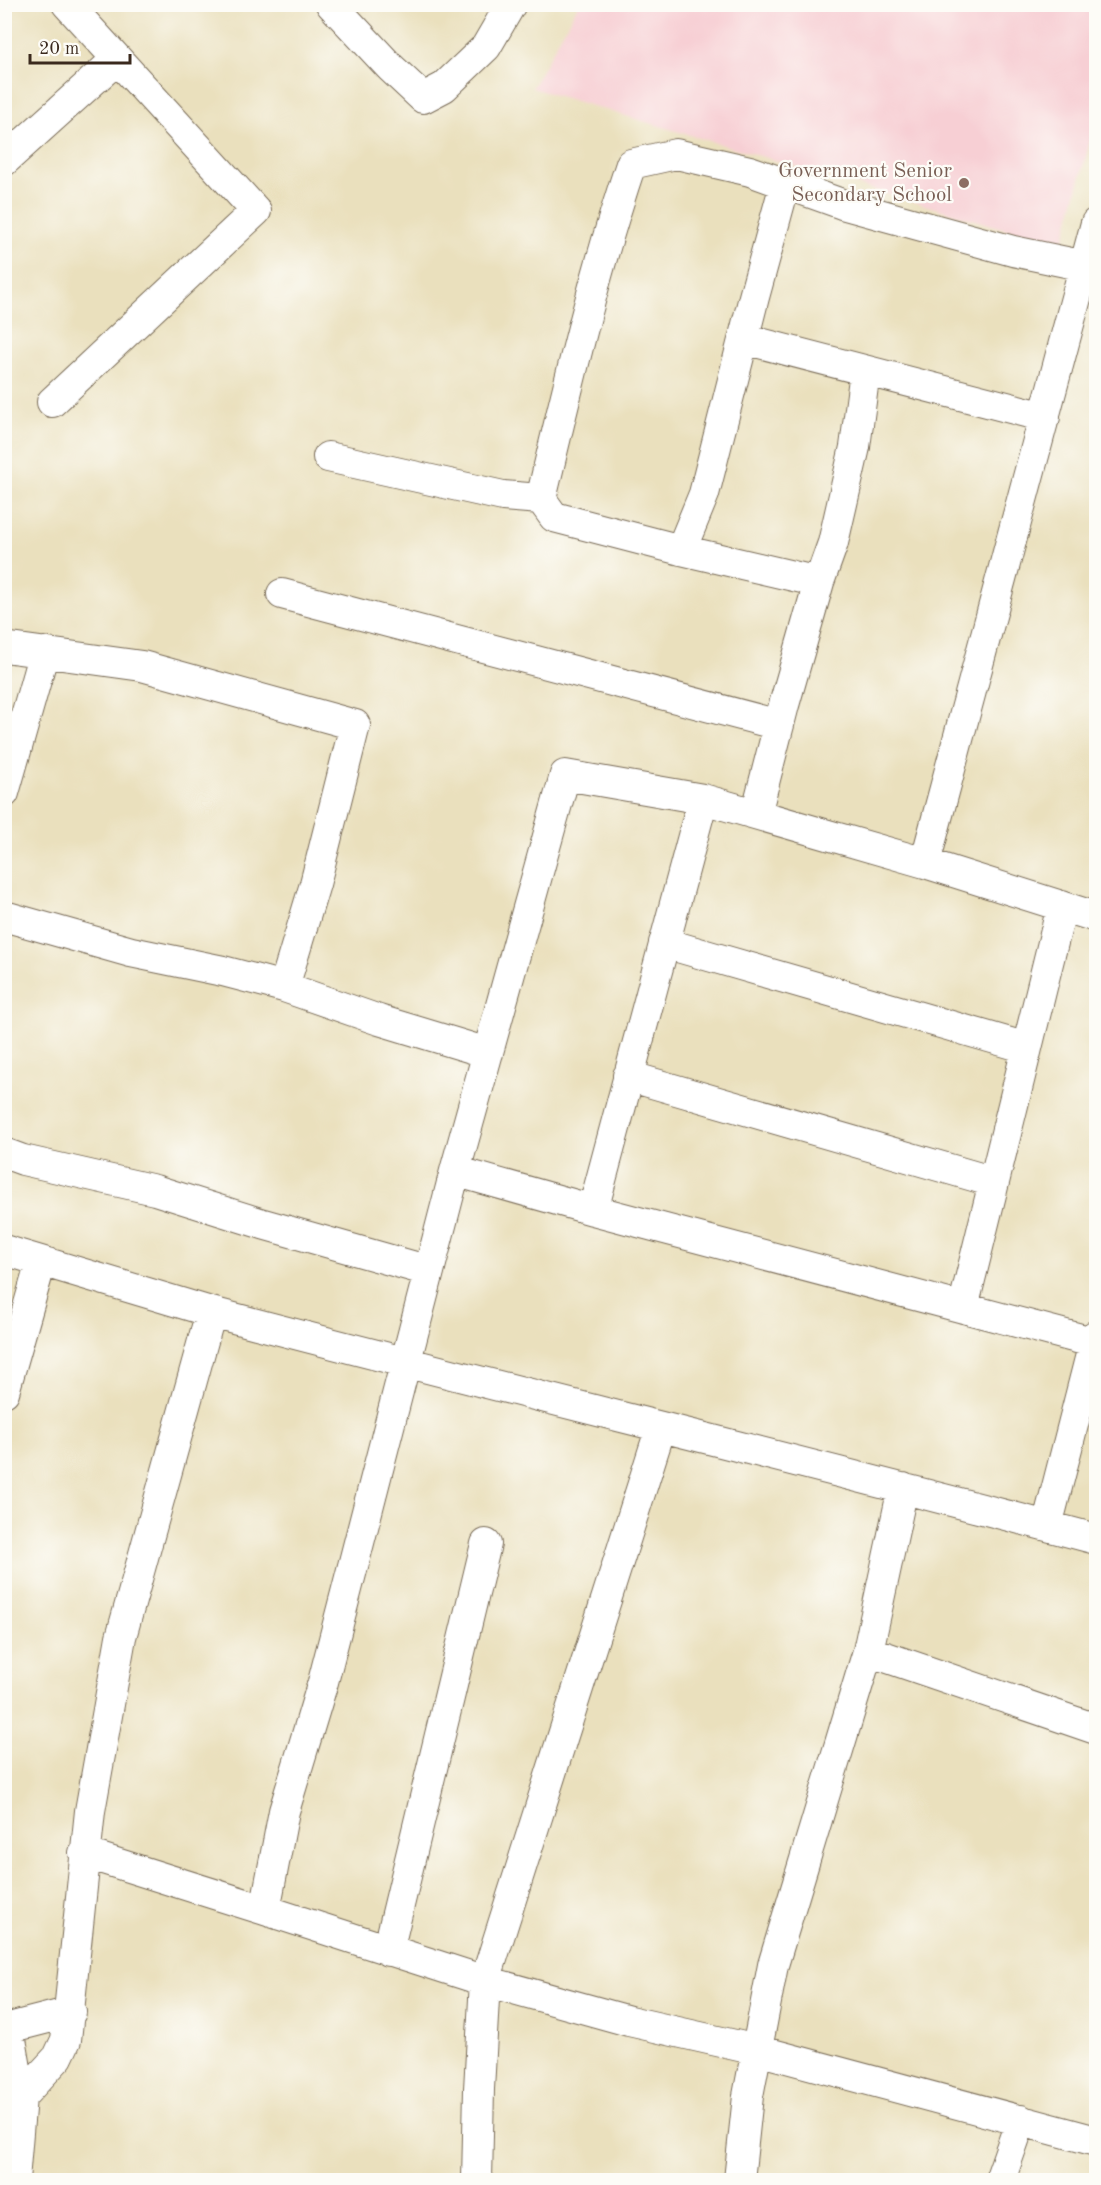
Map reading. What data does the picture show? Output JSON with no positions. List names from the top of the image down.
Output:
{
  "places": ["Government Senior Secondary School"],
  "scale_bar": "20 m"
}
